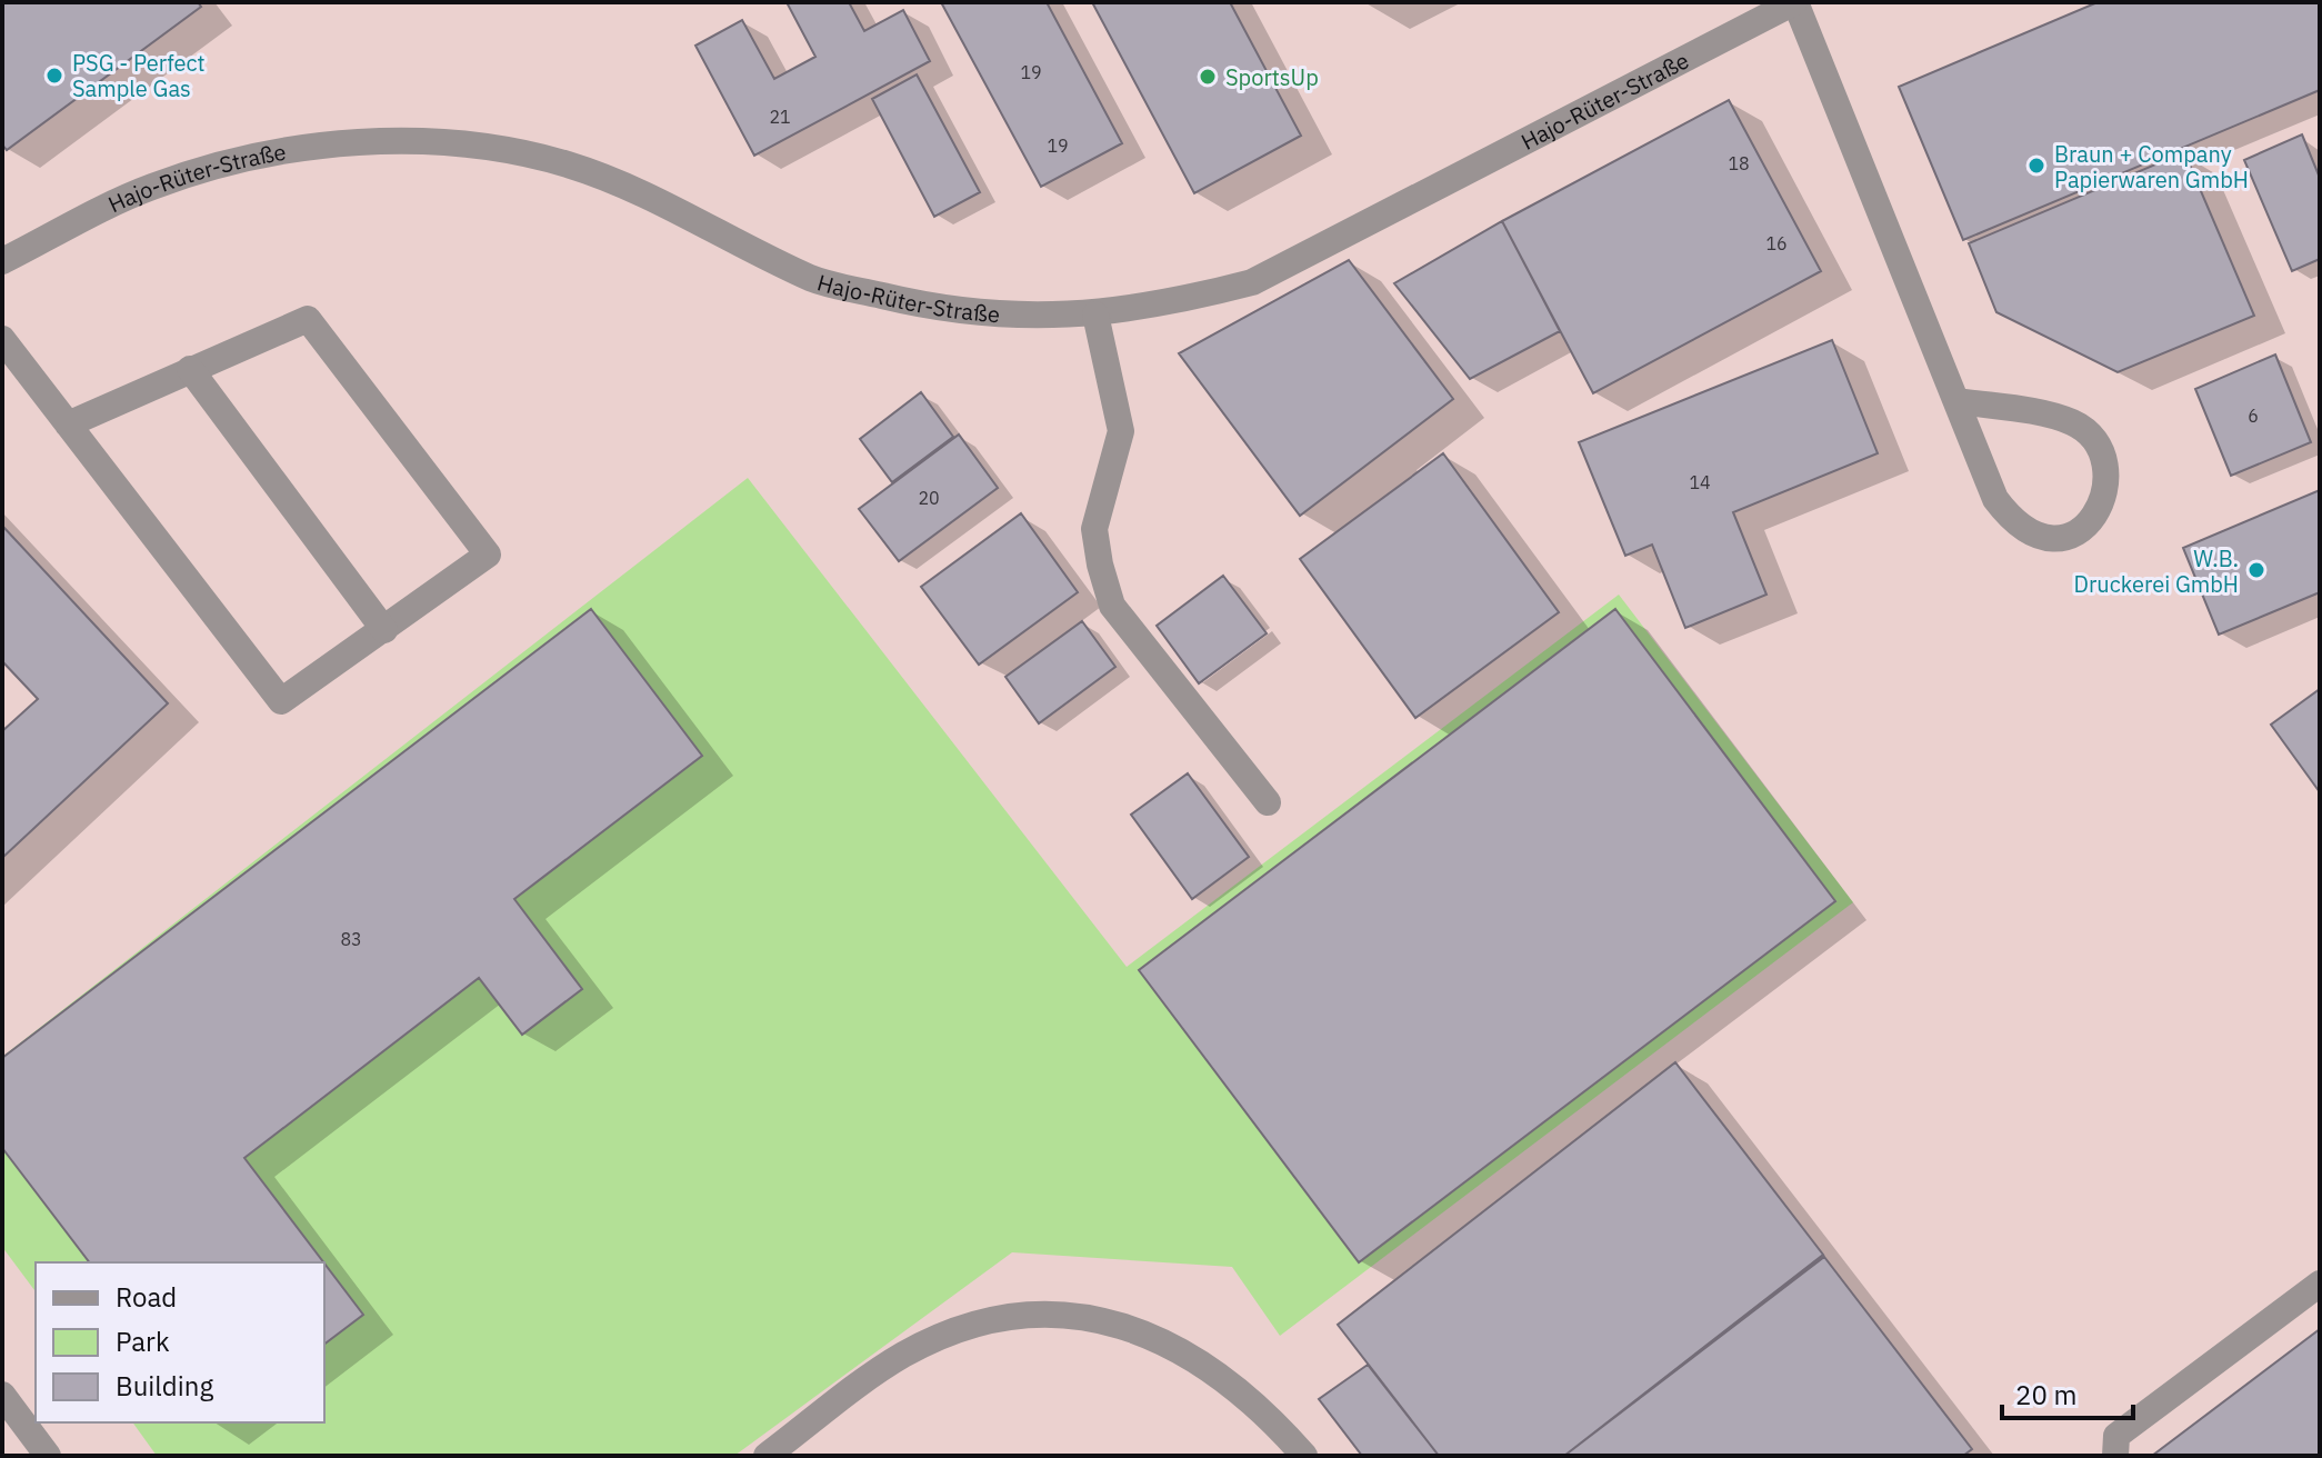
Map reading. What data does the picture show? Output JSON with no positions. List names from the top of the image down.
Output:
{
  "streets": {
    "street": ["Hajo-Rüter-Straße"]
  },
  "places": [
    "PSG - Perfect Sample Gas",
    "SportsUp",
    "Braun + Company Papierwaren GmbH",
    "W.B. Druckerei GmbH"
  ],
  "house_numbers": [
    "19",
    "21",
    "19",
    "18",
    "16",
    "6",
    "14",
    "20",
    "83"
  ],
  "legend": ["Road", "Park", "Building"],
  "scale_bar": "20 m"
}
